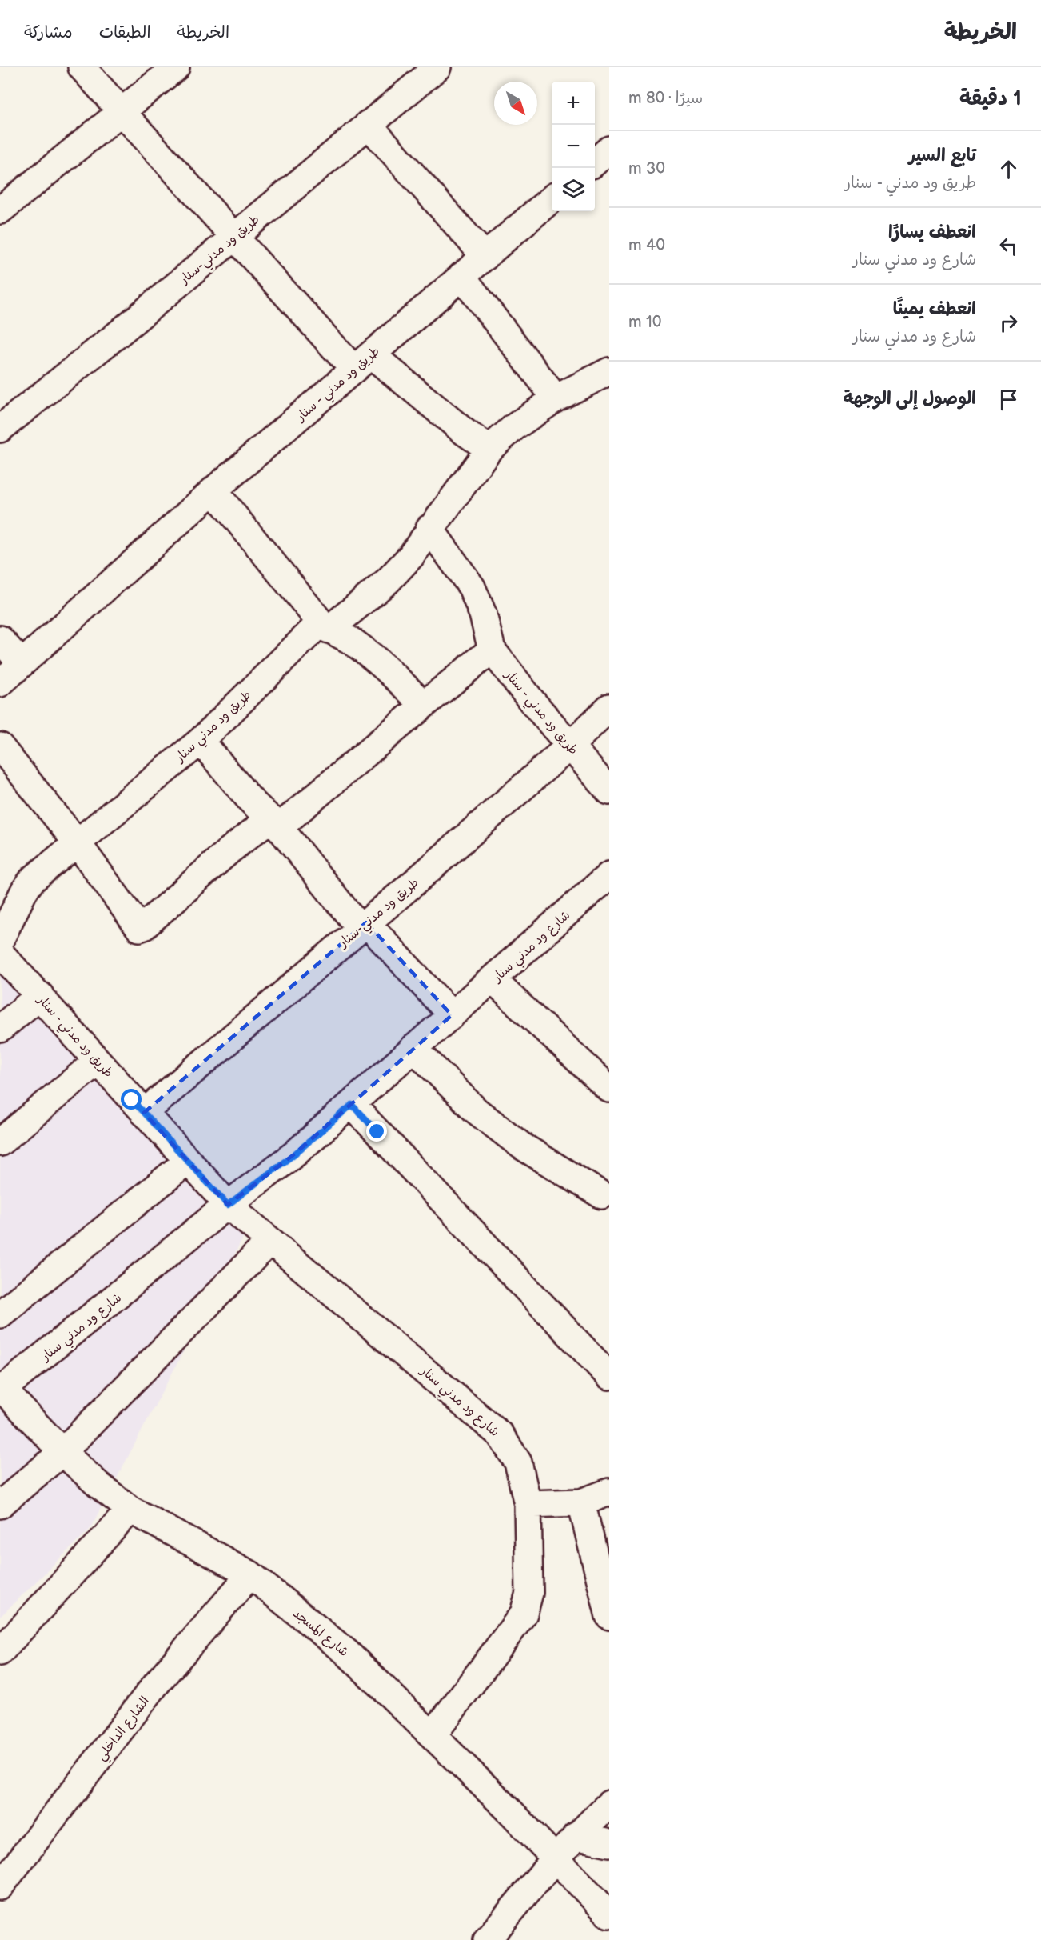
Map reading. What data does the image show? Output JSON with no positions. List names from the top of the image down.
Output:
{
  "streets": {
    "street": [
      "طريق ود مدني-سنار",
      "طريق ود مدني - سنار",
      "طريق ود مدني سنار",
      "شارع ود مدني سنار",
      "شارع المسجد",
      "الشارع الداخلي"
    ]
  },
  "crossings": [
    ["طريق ود مدني-سنار", "طريق ود مدني - سنار"],
    ["طريق ود مدني - سنار", "شارع ود مدني سنار"],
    ["شارع ود مدني سنار", "شارع المسجد"],
    ["شارع المسجد", "الشارع الداخلي"]
  ],
  "north": "bottom right",
  "page": {
    "header": "الخريطة",
    "nav": ["الخريطة", "الطبقات", "مشاركة"],
    "heading": ["1 دقيقة", "سيرًا · 80 m"],
    "map_buttons": ["+", "−"],
    "list": [
      ["تابع السير", "طريق ود مدني - سنار", "30 m"],
      ["انعطف يسارًا", "شارع ود مدني سنار", "40 m"],
      ["انعطف يمينًا", "شارع ود مدني سنار", "10 m"],
      "الوصول إلى الوجهة"
    ]
  }
}
